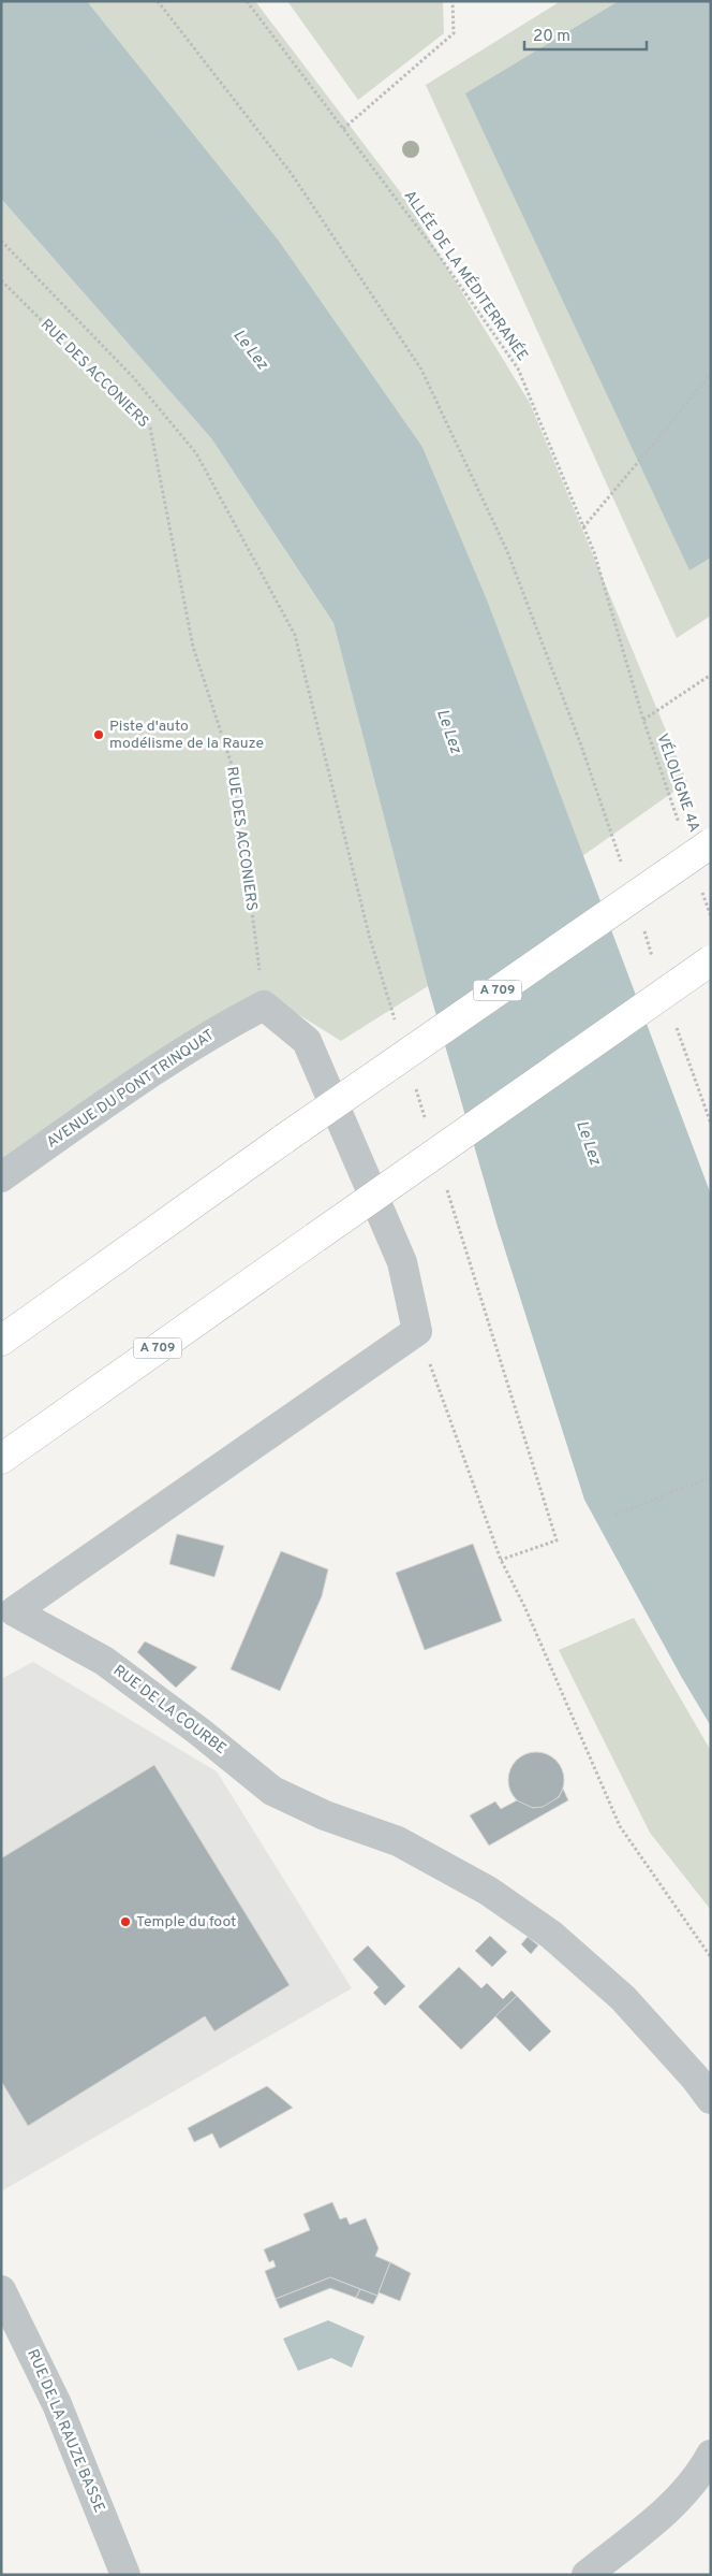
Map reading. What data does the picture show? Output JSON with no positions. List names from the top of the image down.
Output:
{
  "streets": {
    "highway": ["A 709"],
    "street": ["AVENUE DU PONT TRINQUAT", "RUE DE LA COURBE", "RUE DE LA RAUZE BASSE"],
    "path": ["ALLÉE DE LA MÉDITERRANÉE", "RUE DES ACCONIERS", "VÉLOLIGNE 4A"]
  },
  "crossings": [
    ["ALLÉE DE LA MÉDITERRANÉE", "VÉLOLIGNE 4A"],
    ["RUE DES ACCONIERS", "AVENUE DU PONT TRINQUAT"]
  ],
  "water": ["Le Lez"],
  "places": ["Piste d'auto modélisme de la Rauze", "Temple du foot"],
  "scale_bar": "20 m"
}
